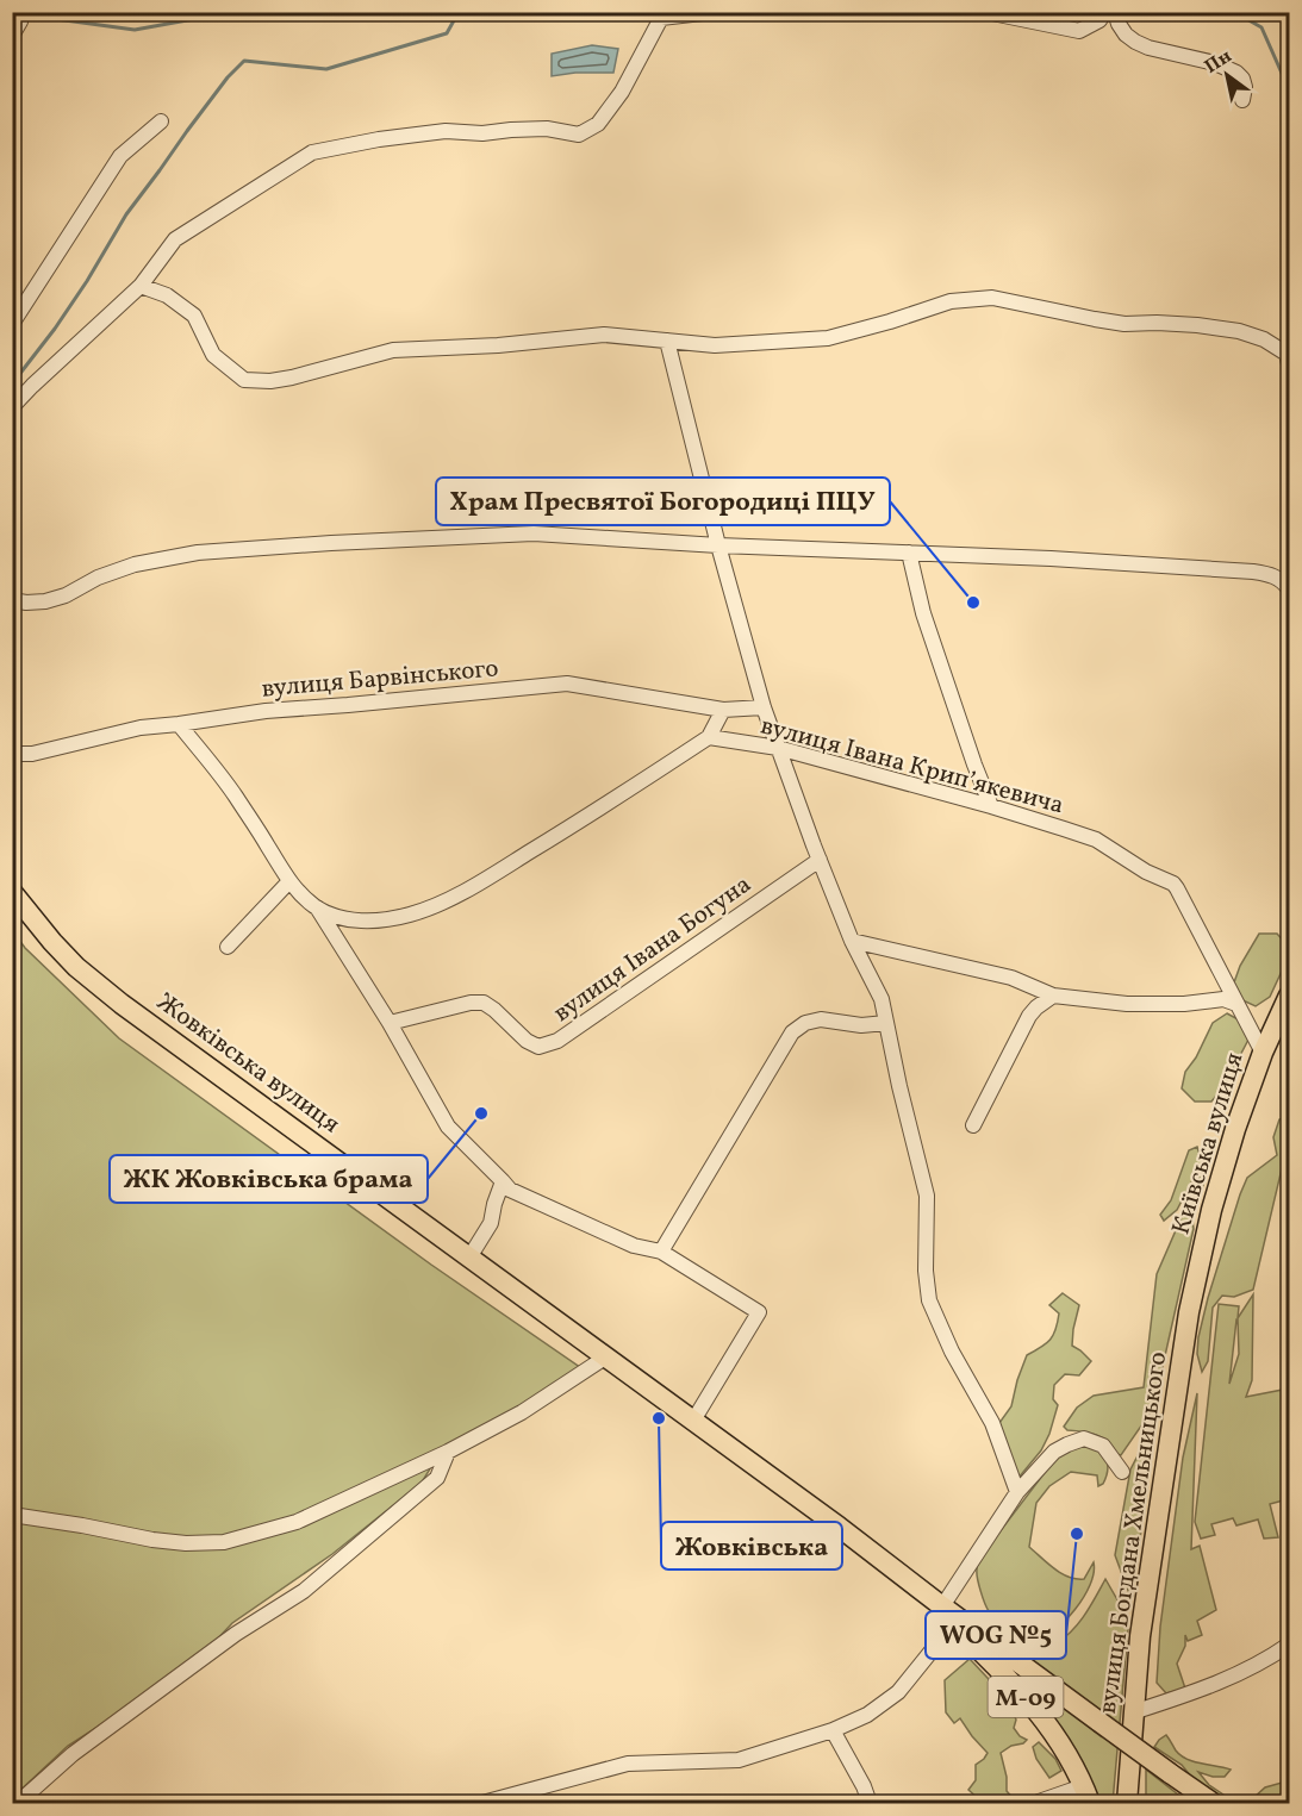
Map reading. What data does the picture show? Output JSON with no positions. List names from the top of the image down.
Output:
{
  "streets": {
    "highway": [
      "Жовківська вулиця",
      "Київська вулиця",
      "вулиця Богдана Хмельницького",
      "М-09"
    ],
    "street": ["вулиця Барвінського", "вулиця Івана Крипʼякевича", "вулиця Івана Богуна"]
  },
  "crossings": [
    ["вулиця Івана Крипʼякевича", "Київська вулиця"],
    ["Жовківська вулиця", "М-09"],
    ["Київська вулиця", "вулиця Богдана Хмельницького"]
  ],
  "places": [
    "Храм Пресвятої Богородиці ПЦУ",
    "ЖК Жовківська брама",
    "Жовківська",
    "WOG №5"
  ],
  "north": "top left"
}
